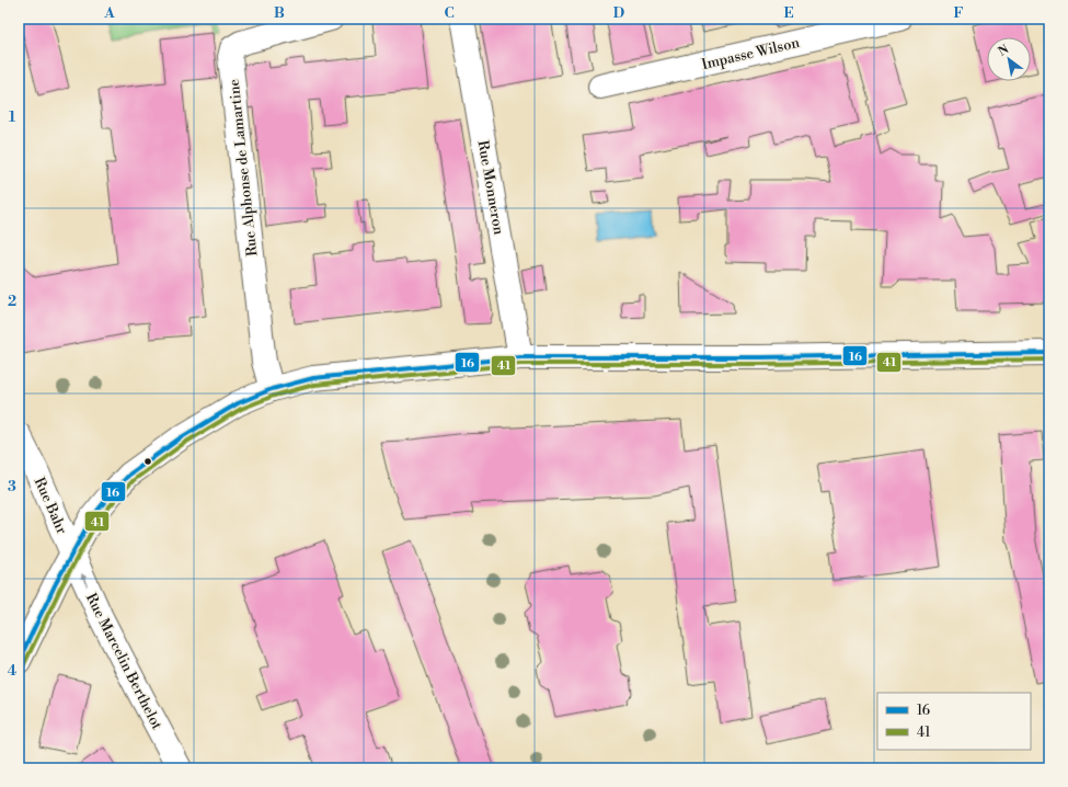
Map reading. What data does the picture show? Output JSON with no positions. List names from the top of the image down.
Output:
{
  "streets": {
    "street": [
      "Impasse Wilson",
      "Rue Alphonse de Lamartine",
      "Rue Monneron",
      "Rue Bahr",
      "Rue Marcelin Berthelot"
    ]
  },
  "crossings": [
    ["Rue Bahr", "Rue Marcelin Berthelot"]
  ],
  "one_way": ["Rue Marcelin Berthelot"],
  "lines": ["transit line 16", "transit line 41"],
  "legend": ["16", "41"],
  "north": "top left",
  "grid": {
    "columns": [
      "A",
      "B",
      "C",
      "D",
      "E",
      "F"
    ],
    "rows": [
      "1",
      "2",
      "3",
      "4"
    ]
  }
}
